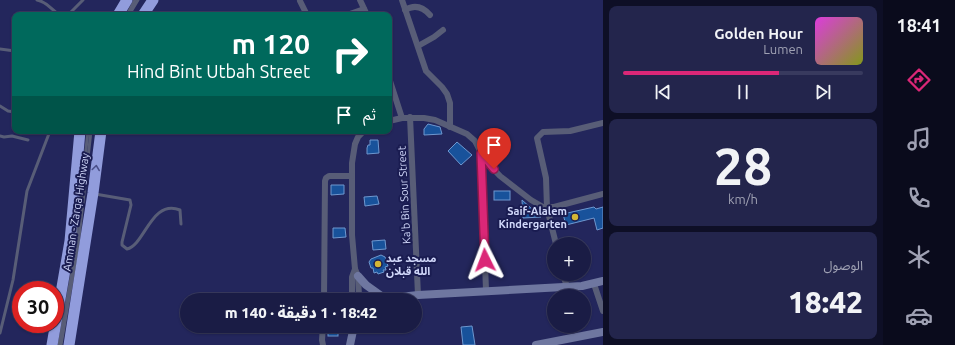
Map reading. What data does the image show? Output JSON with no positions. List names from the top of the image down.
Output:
{
  "streets": {
    "highway": ["Amman - Zarqa Highway"],
    "street": ["Ka'b Bin Sour Street"]
  },
  "places": ["Saif-Alalem Kindergarten", "مسجد عبد الله قبلان"],
  "page": {
    "tabs": "18:41",
    "turn": ["120 m", "Hind Bint Utbah Street"],
    "song": ["Golden Hour", "Lumen"],
    "then": "ثم",
    "tile": [
      ["28", "km/h"],
      ["الوصول", "18:42"]
    ],
    "map_buttons": ["+", "−"],
    "limit": "30",
    "trip": "18:42 · 1 دقيقة · 140 m"
  }
}
